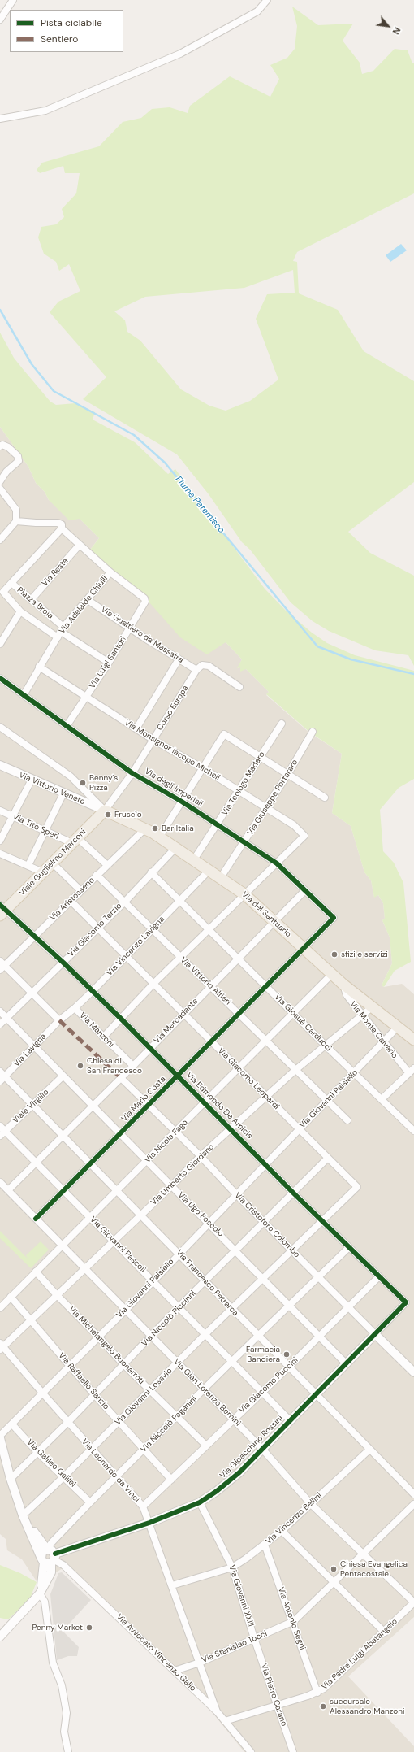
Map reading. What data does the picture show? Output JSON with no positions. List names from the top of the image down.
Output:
{
  "streets": {
    "main road": ["Viale Guglielmo Marconi", "Via del Santuario"],
    "street": [
      "Via Resta",
      "Piazza Broia",
      "Via Adelaide Chiulli",
      "Via Gualtiero da Massafra",
      "Via Luigi Santori",
      "Corso Europa",
      "Via Monsignor Iacopo Micheli",
      "Via Teologo Madaro",
      "Via degli Imperiali",
      "Via Vittorio Veneto",
      "Via Giuseppe Portararo",
      "Via Tito Speri",
      "Via Aristosseno",
      "Via Giacomo Terzio",
      "Via Vincenzo Lavigna",
      "Via Vittorio Alfieri",
      "Via Mercadante",
      "Via Giosuè Carducci",
      "Via Manzoni",
      "Via Monte Calvario",
      "Via Lavigna",
      "Via Giacomo Leopardi",
      "Via Mario Costa",
      "Via Giovanni Paisiello",
      "Via Edmondo De Amicis",
      "Viale Virgilio",
      "Via Nicola Fago",
      "Via Umberto Giordano",
      "Via Ugo Foscolo",
      "Via Cristoforo Colombo",
      "Via Giovanni Pascoli",
      "Via Francesco Petrarca",
      "Via Niccolò Piccinni",
      "Via Michelangelo Buonarroti",
      "Via Raffaello Sanzio",
      "Via Giacomo Puccini",
      "Via Gian Lorenzo Bernini",
      "Via Giovanni Losavio",
      "Via Niccolò Paganini",
      "Via Gioacchino Rossini",
      "Via Galileo Galilei",
      "Via Leonardo da Vinci",
      "Via Vincenzo Bellini",
      "Via Giovanni XXIII",
      "Via Antonio Segni",
      "Via Stanislao Tocci",
      "Via Avvocato Vincenzo Gallo",
      "Via Padre Luigi Abatangelo",
      "Via Pietro Carano"
    ]
  },
  "crossings": [
    ["Via Resta", "Piazza Broia"],
    ["Piazza Broia", "Via Adelaide Chiulli"],
    ["Via Adelaide Chiulli", "Via Gualtiero da Massafra"],
    ["Via Adelaide Chiulli", "Via Luigi Santori"],
    ["Via Adelaide Chiulli", "Via Monsignor Iacopo Micheli"],
    ["Via Adelaide Chiulli", "Via degli Imperiali"],
    ["Via Gualtiero da Massafra", "Via Luigi Santori"],
    ["Via Gualtiero da Massafra", "Corso Europa"],
    ["Via Luigi Santori", "Via Monsignor Iacopo Micheli"],
    ["Via Luigi Santori", "Via degli Imperiali"],
    ["Corso Europa", "Via Monsignor Iacopo Micheli"],
    ["Corso Europa", "Via degli Imperiali"],
    ["Corso Europa", "Via Vittorio Veneto"],
    ["Corso Europa", "Viale Guglielmo Marconi"],
    ["Corso Europa", "Via del Santuario"],
    ["Via Monsignor Iacopo Micheli", "Via Teologo Madaro"],
    ["Via Monsignor Iacopo Micheli", "Via degli Imperiali"],
    ["Via Monsignor Iacopo Micheli", "Via Giuseppe Portararo"],
    ["Via Teologo Madaro", "Via degli Imperiali"],
    ["Via Teologo Madaro", "Via del Santuario"],
    ["Via degli Imperiali", "Via Giuseppe Portararo"],
    ["Via degli Imperiali", "Via Mercadante"],
    ["Via degli Imperiali", "Via Mario Costa"],
    ["Via Vittorio Veneto", "Viale Guglielmo Marconi"],
    ["Via Vittorio Veneto", "Via del Santuario"],
    ["Via Giuseppe Portararo", "Via del Santuario"],
    ["Via Tito Speri", "Viale Guglielmo Marconi"],
    ["Via Tito Speri", "Via Aristosseno"],
    ["Viale Guglielmo Marconi", "Via del Santuario"],
    ["Viale Guglielmo Marconi", "Via Edmondo De Amicis"],
    ["Via Aristosseno", "Via del Santuario"],
    ["Via Aristosseno", "Via Vittorio Alfieri"],
    ["Via Aristosseno", "Via Giacomo Leopardi"],
    ["Via Aristosseno", "Via Edmondo De Amicis"],
    ["Via del Santuario", "Via Giacomo Terzio"],
    ["Via del Santuario", "Via Vincenzo Lavigna"],
    ["Via del Santuario", "Via Mercadante"],
    ["Via del Santuario", "Via Monte Calvario"],
    ["Via del Santuario", "Via Mario Costa"],
    ["Via del Santuario", "Via Giovanni Paisiello"],
    ["Via del Santuario", "Via Nicola Fago"],
    ["Via del Santuario", "Via Umberto Giordano"],
    ["Via Giacomo Terzio", "Via Vittorio Alfieri"],
    ["Via Giacomo Terzio", "Via Giosuè Carducci"],
    ["Via Giacomo Terzio", "Via Giacomo Leopardi"],
    ["Via Giacomo Terzio", "Via Edmondo De Amicis"],
    ["Via Giacomo Terzio", "Via Ugo Foscolo"],
    ["Via Vincenzo Lavigna", "Via Vittorio Alfieri"],
    ["Via Vincenzo Lavigna", "Via Giosuè Carducci"],
    ["Via Vincenzo Lavigna", "Via Manzoni"],
    ["Via Vincenzo Lavigna", "Via Lavigna"],
    ["Via Vincenzo Lavigna", "Via Giacomo Leopardi"],
    ["Via Vincenzo Lavigna", "Via Edmondo De Amicis"],
    ["Via Vittorio Alfieri", "Via Mercadante"],
    ["Via Vittorio Alfieri", "Via Mario Costa"],
    ["Via Vittorio Alfieri", "Via Giovanni Paisiello"],
    ["Via Vittorio Alfieri", "Via Nicola Fago"],
    ["Via Vittorio Alfieri", "Via Umberto Giordano"],
    ["Via Mercadante", "Via Giosuè Carducci"],
    ["Via Mercadante", "Via Manzoni"],
    ["Via Mercadante", "Via Giacomo Leopardi"],
    ["Via Mercadante", "Via Edmondo De Amicis"],
    ["Via Mercadante", "Via Ugo Foscolo"],
    ["Via Mercadante", "Via Cristoforo Colombo"],
    ["Via Mercadante", "Via Giovanni Pascoli"],
    ["Via Mercadante", "Via Francesco Petrarca"],
    ["Via Mercadante", "Via Gian Lorenzo Bernini"],
    ["Via Giosuè Carducci", "Via Mario Costa"],
    ["Via Giosuè Carducci", "Via Giovanni Paisiello"],
    ["Via Giosuè Carducci", "Via Nicola Fago"],
    ["Via Giosuè Carducci", "Via Umberto Giordano"],
    ["Via Monte Calvario", "Via Giovanni Paisiello"],
    ["Via Monte Calvario", "Via Umberto Giordano"],
    ["Via Lavigna", "Via Ugo Foscolo"],
    ["Via Lavigna", "Via Francesco Petrarca"],
    ["Via Giacomo Leopardi", "Via Mario Costa"],
    ["Via Giacomo Leopardi", "Via Giovanni Paisiello"],
    ["Via Giacomo Leopardi", "Via Nicola Fago"],
    ["Via Giacomo Leopardi", "Via Umberto Giordano"],
    ["Via Giacomo Leopardi", "Via Niccolò Piccinni"],
    ["Via Giacomo Leopardi", "Via Giovanni Losavio"],
    ["Via Mario Costa", "Via Edmondo De Amicis"],
    ["Via Mario Costa", "Via Ugo Foscolo"],
    ["Via Mario Costa", "Via Cristoforo Colombo"],
    ["Via Mario Costa", "Via Giovanni Pascoli"],
    ["Via Mario Costa", "Via Francesco Petrarca"],
    ["Via Mario Costa", "Via Gian Lorenzo Bernini"],
    ["Via Giovanni Paisiello", "Via Edmondo De Amicis"],
    ["Via Giovanni Paisiello", "Via Ugo Foscolo"],
    ["Via Giovanni Paisiello", "Via Cristoforo Colombo"],
    ["Via Giovanni Paisiello", "Via Giovanni Pascoli"],
    ["Via Giovanni Paisiello", "Via Francesco Petrarca"],
    ["Via Giovanni Paisiello", "Via Michelangelo Buonarroti"],
    ["Via Giovanni Paisiello", "Via Raffaello Sanzio"],
    ["Via Giovanni Paisiello", "Via Gian Lorenzo Bernini"],
    ["Via Giovanni Paisiello", "Via Galileo Galilei"],
    ["Via Giovanni Paisiello", "Via Leonardo da Vinci"],
    ["Via Edmondo De Amicis", "Via Nicola Fago"],
    ["Via Edmondo De Amicis", "Via Umberto Giordano"],
    ["Via Edmondo De Amicis", "Via Niccolò Piccinni"],
    ["Via Edmondo De Amicis", "Via Giacomo Puccini"],
    ["Via Edmondo De Amicis", "Via Giovanni Losavio"],
    ["Via Edmondo De Amicis", "Via Niccolò Paganini"],
    ["Via Edmondo De Amicis", "Via Gioacchino Rossini"],
    ["Viale Virgilio", "Via Ugo Foscolo"],
    ["Viale Virgilio", "Via Giovanni Pascoli"],
    ["Viale Virgilio", "Via Francesco Petrarca"],
    ["Via Nicola Fago", "Via Ugo Foscolo"],
    ["Via Nicola Fago", "Via Cristoforo Colombo"],
    ["Via Nicola Fago", "Via Giovanni Pascoli"],
    ["Via Nicola Fago", "Via Francesco Petrarca"],
    ["Via Nicola Fago", "Via Michelangelo Buonarroti"],
    ["Via Nicola Fago", "Via Raffaello Sanzio"],
    ["Via Nicola Fago", "Via Gian Lorenzo Bernini"],
    ["Via Umberto Giordano", "Via Ugo Foscolo"],
    ["Via Umberto Giordano", "Via Cristoforo Colombo"],
    ["Via Umberto Giordano", "Via Giovanni Pascoli"],
    ["Via Umberto Giordano", "Via Francesco Petrarca"],
    ["Via Umberto Giordano", "Via Michelangelo Buonarroti"],
    ["Via Umberto Giordano", "Via Raffaello Sanzio"],
    ["Via Umberto Giordano", "Via Gian Lorenzo Bernini"],
    ["Via Umberto Giordano", "Via Leonardo da Vinci"],
    ["Via Ugo Foscolo", "Via Niccolò Piccinni"],
    ["Via Ugo Foscolo", "Via Giacomo Puccini"],
    ["Via Ugo Foscolo", "Via Giovanni Losavio"],
    ["Via Ugo Foscolo", "Via Niccolò Paganini"],
    ["Via Ugo Foscolo", "Via Gioacchino Rossini"],
    ["Via Cristoforo Colombo", "Via Niccolò Piccinni"],
    ["Via Cristoforo Colombo", "Via Giacomo Puccini"],
    ["Via Cristoforo Colombo", "Via Giovanni Losavio"],
    ["Via Cristoforo Colombo", "Via Niccolò Paganini"],
    ["Via Cristoforo Colombo", "Via Gioacchino Rossini"],
    ["Via Giovanni Pascoli", "Via Niccolò Piccinni"],
    ["Via Giovanni Pascoli", "Via Giacomo Puccini"],
    ["Via Giovanni Pascoli", "Via Giovanni Losavio"],
    ["Via Giovanni Pascoli", "Via Niccolò Paganini"],
    ["Via Giovanni Pascoli", "Via Gioacchino Rossini"],
    ["Via Francesco Petrarca", "Via Niccolò Piccinni"],
    ["Via Francesco Petrarca", "Via Giacomo Puccini"],
    ["Via Francesco Petrarca", "Via Giovanni Losavio"],
    ["Via Francesco Petrarca", "Via Niccolò Paganini"],
    ["Via Francesco Petrarca", "Via Gioacchino Rossini"],
    ["Via Francesco Petrarca", "Via Vincenzo Bellini"],
    ["Via Niccolò Piccinni", "Via Michelangelo Buonarroti"],
    ["Via Niccolò Piccinni", "Via Raffaello Sanzio"],
    ["Via Niccolò Piccinni", "Via Gian Lorenzo Bernini"],
    ["Via Niccolò Piccinni", "Via Galileo Galilei"],
    ["Via Niccolò Piccinni", "Via Leonardo da Vinci"],
    ["Via Michelangelo Buonarroti", "Via Giacomo Puccini"],
    ["Via Michelangelo Buonarroti", "Via Giovanni Losavio"],
    ["Via Michelangelo Buonarroti", "Via Niccolò Paganini"],
    ["Via Raffaello Sanzio", "Via Giacomo Puccini"],
    ["Via Raffaello Sanzio", "Via Giovanni Losavio"],
    ["Via Raffaello Sanzio", "Via Niccolò Paganini"],
    ["Via Giacomo Puccini", "Via Gian Lorenzo Bernini"],
    ["Via Giacomo Puccini", "Via Leonardo da Vinci"],
    ["Via Gian Lorenzo Bernini", "Via Giovanni Losavio"],
    ["Via Gian Lorenzo Bernini", "Via Niccolò Paganini"],
    ["Via Gian Lorenzo Bernini", "Via Gioacchino Rossini"],
    ["Via Gian Lorenzo Bernini", "Via Vincenzo Bellini"],
    ["Via Gian Lorenzo Bernini", "Via Padre Luigi Abatangelo"],
    ["Via Giovanni Losavio", "Via Galileo Galilei"],
    ["Via Giovanni Losavio", "Via Leonardo da Vinci"],
    ["Via Niccolò Paganini", "Via Galileo Galilei"],
    ["Via Niccolò Paganini", "Via Leonardo da Vinci"],
    ["Via Gioacchino Rossini", "Via Leonardo da Vinci"],
    ["Via Gioacchino Rossini", "Via Giovanni XXIII"],
    ["Via Gioacchino Rossini", "Via Avvocato Vincenzo Gallo"],
    ["Via Leonardo da Vinci", "Via Vincenzo Bellini"],
    ["Via Leonardo da Vinci", "Via Stanislao Tocci"],
    ["Via Leonardo da Vinci", "Via Avvocato Vincenzo Gallo"],
    ["Via Vincenzo Bellini", "Via Giovanni XXIII"],
    ["Via Vincenzo Bellini", "Via Antonio Segni"],
    ["Via Giovanni XXIII", "Via Stanislao Tocci"],
    ["Via Giovanni XXIII", "Via Pietro Carano"],
    ["Via Antonio Segni", "Via Stanislao Tocci"],
    ["Via Antonio Segni", "Via Padre Luigi Abatangelo"],
    ["Via Stanislao Tocci", "Via Avvocato Vincenzo Gallo"],
    ["Via Stanislao Tocci", "Via Pietro Carano"],
    ["Via Avvocato Vincenzo Gallo", "Via Padre Luigi Abatangelo"],
    ["Via Padre Luigi Abatangelo", "Via Pietro Carano"]
  ],
  "water": ["Fiume Patemisco"],
  "places": [
    "Benny's Pizza",
    "Fruscìo",
    "Bar Italia",
    "sfizi e servizi",
    "Chiesa di San Francesco",
    "Farmacia Bandiera",
    "Chiesa Evangelica Pentacostale",
    "Penny Market",
    "succursale Alessandro Manzoni"
  ],
  "legend": ["Pista ciclabile", "Sentiero"],
  "north": "bottom right"
}
